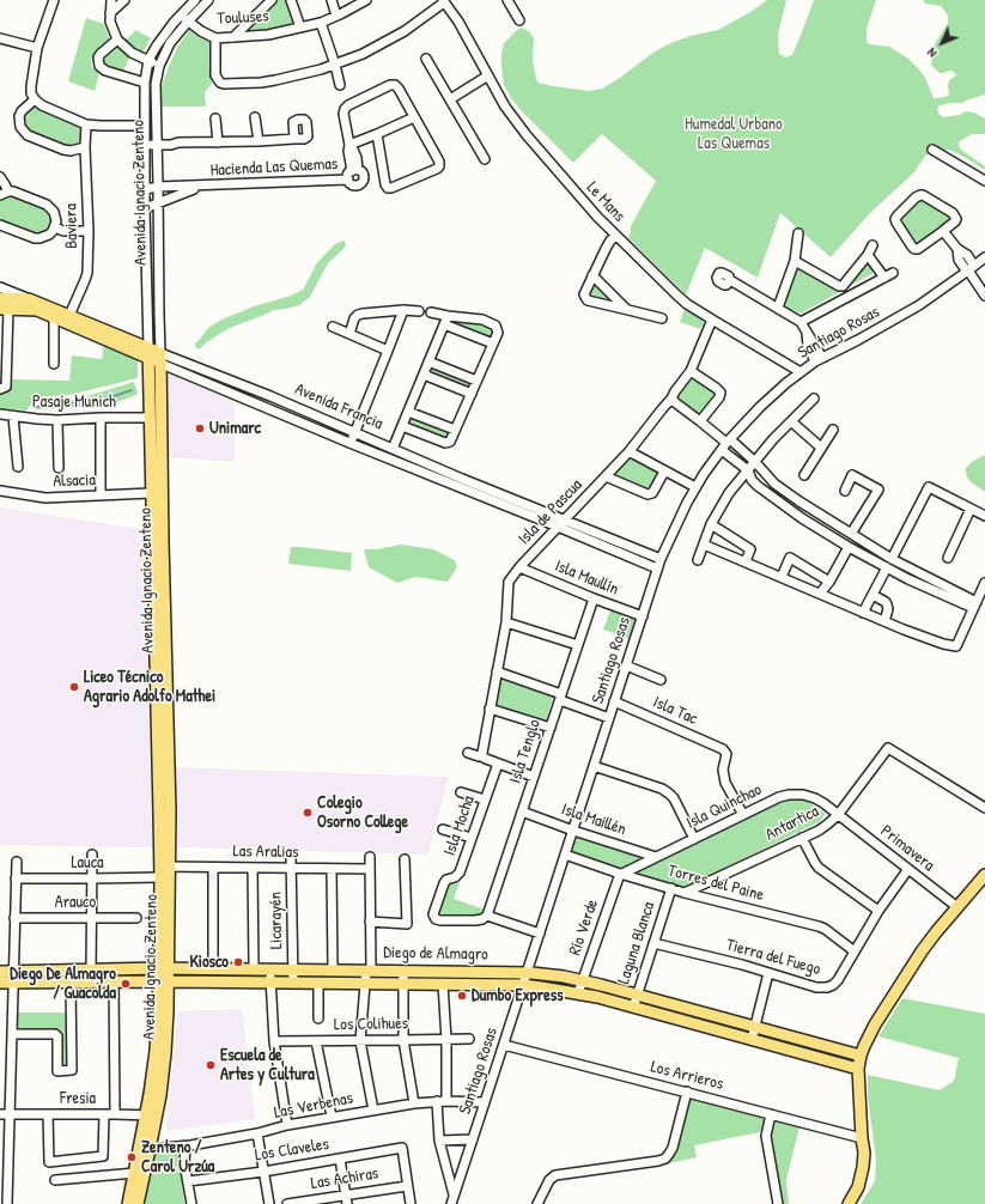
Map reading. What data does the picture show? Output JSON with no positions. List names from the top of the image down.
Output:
{
  "streets": {
    "main road": ["Avenida Ignacio Zenteno", "Avenida Francia", "Diego de Almagro"],
    "street": [
      "Touluses",
      "Hacienda Las Quemas",
      "Le Mans",
      "Baviera",
      "Santiago Rosas",
      "Pasaje Munich",
      "Alsacia",
      "Isla de Pascua",
      "Isla Maullín",
      "Isla Tac",
      "Isla Tenglo",
      "Isla Quinchao",
      "Isla Maillén",
      "Antartica",
      "Isla Mocha",
      "Primavera",
      "Las Aralias",
      "Lauca",
      "Torres del Paine",
      "Arauco",
      "Licarayén",
      "Río Verde",
      "Laguna Blanca",
      "Tierra del Fuego",
      "Los Colihues",
      "Los Arrieros",
      "Fresia",
      "Las Verbenas",
      "Los Claveles",
      "Las Achiras"
    ]
  },
  "crossings": [
    ["Touluses", "Avenida Ignacio Zenteno"],
    ["Hacienda Las Quemas", "Avenida Ignacio Zenteno"],
    ["Avenida Ignacio Zenteno", "Pasaje Munich"],
    ["Avenida Ignacio Zenteno", "Avenida Francia"],
    ["Avenida Ignacio Zenteno", "Alsacia"],
    ["Avenida Ignacio Zenteno", "Las Aralias"],
    ["Avenida Ignacio Zenteno", "Lauca"],
    ["Avenida Ignacio Zenteno", "Diego de Almagro"],
    ["Avenida Ignacio Zenteno", "Fresia"],
    ["Avenida Ignacio Zenteno", "Las Verbenas"],
    ["Le Mans", "Santiago Rosas"],
    ["Le Mans", "Isla de Pascua"],
    ["Baviera", "Avenida Francia"],
    ["Santiago Rosas", "Avenida Francia"],
    ["Santiago Rosas", "Isla Maullín"],
    ["Santiago Rosas", "Isla Tac"],
    ["Santiago Rosas", "Isla Maillén"],
    ["Santiago Rosas", "Torres del Paine"],
    ["Santiago Rosas", "Diego de Almagro"],
    ["Santiago Rosas", "Los Arrieros"],
    ["Santiago Rosas", "Las Verbenas"],
    ["Avenida Francia", "Isla de Pascua"],
    ["Isla de Pascua", "Isla Maullín"],
    ["Isla Maullín", "Isla Tenglo"],
    ["Isla Tac", "Isla Quinchao"],
    ["Isla Tenglo", "Isla Maillén"],
    ["Isla Tenglo", "Isla Mocha"],
    ["Isla Quinchao", "Isla Maillén"],
    ["Isla Quinchao", "Antartica"],
    ["Isla Quinchao", "Primavera"],
    ["Isla Quinchao", "Torres del Paine"],
    ["Isla Quinchao", "Río Verde"],
    ["Antartica", "Primavera"],
    ["Antartica", "Torres del Paine"],
    ["Primavera", "Tierra del Fuego"],
    ["Las Aralias", "Lauca"],
    ["Las Aralias", "Licarayén"],
    ["Torres del Paine", "Río Verde"],
    ["Torres del Paine", "Laguna Blanca"],
    ["Torres del Paine", "Tierra del Fuego"],
    ["Licarayén", "Diego de Almagro"],
    ["Río Verde", "Diego de Almagro"],
    ["Laguna Blanca", "Diego de Almagro"],
    ["Laguna Blanca", "Tierra del Fuego"],
    ["Los Claveles", "Las Achiras"]
  ],
  "parks": ["Humedal Urbano Las Quemas"],
  "places": [
    "Unimarc",
    "Liceo Técnico Agrario Adolfo Mathei",
    "Colegio Osorno College",
    "Kiosco",
    "Diego De Almagro / Guacolda",
    "Dumbo Express",
    "Escuela de Artes y Cultura",
    "Zenteno / Carol Urzúa"
  ],
  "north": "bottom left"
}
